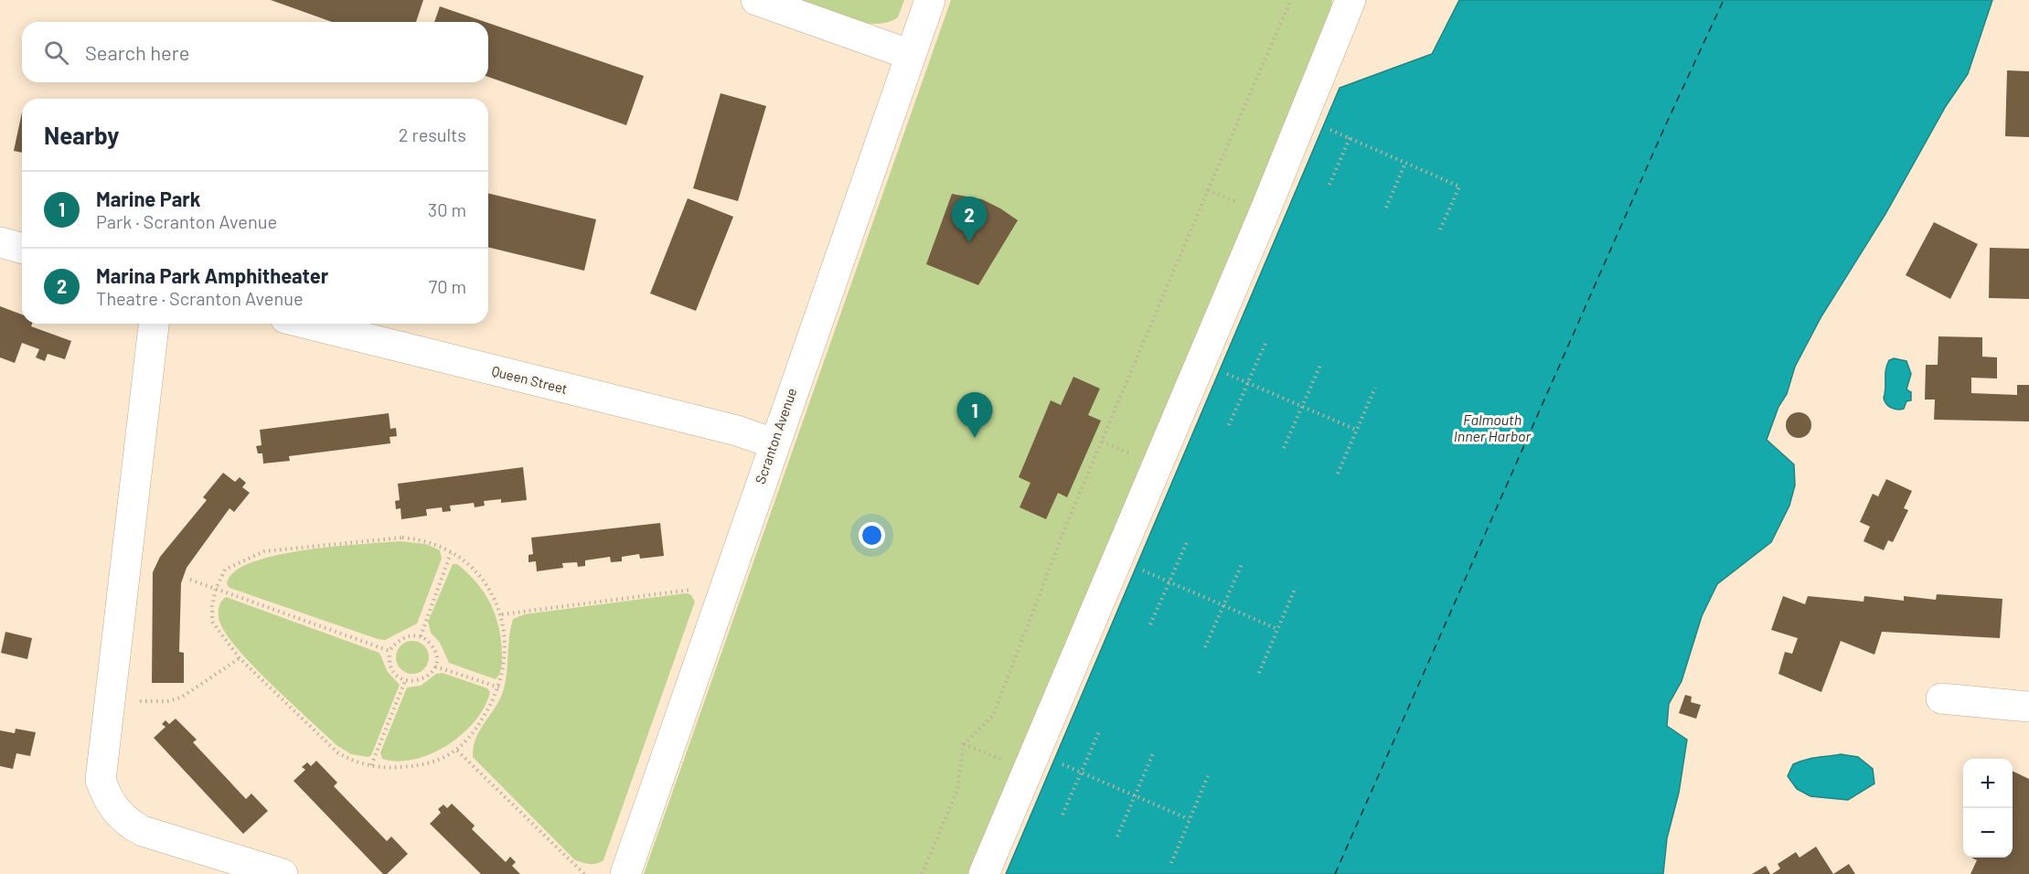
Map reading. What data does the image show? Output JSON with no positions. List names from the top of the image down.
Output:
{
  "streets": {
    "street": ["Queen Street", "Scranton Avenue"]
  },
  "crossings": [
    ["Queen Street", "Scranton Avenue"]
  ],
  "water": ["Falmouth Inner Harbor"],
  "page": {
    "search": "Search here",
    "heading": ["Nearby", "2 results"],
    "list": [
      {
        "mark": "1",
        "name": "Marine Park",
        "note": "Park · Scranton Avenue",
        "value": "30 m"
      },
      {
        "mark": "2",
        "name": "Marina Park Amphitheater",
        "note": "Theatre · Scranton Avenue",
        "value": "70 m"
      }
    ],
    "pins": ["2", "1"],
    "map_buttons": ["+", "−"]
  }
}
